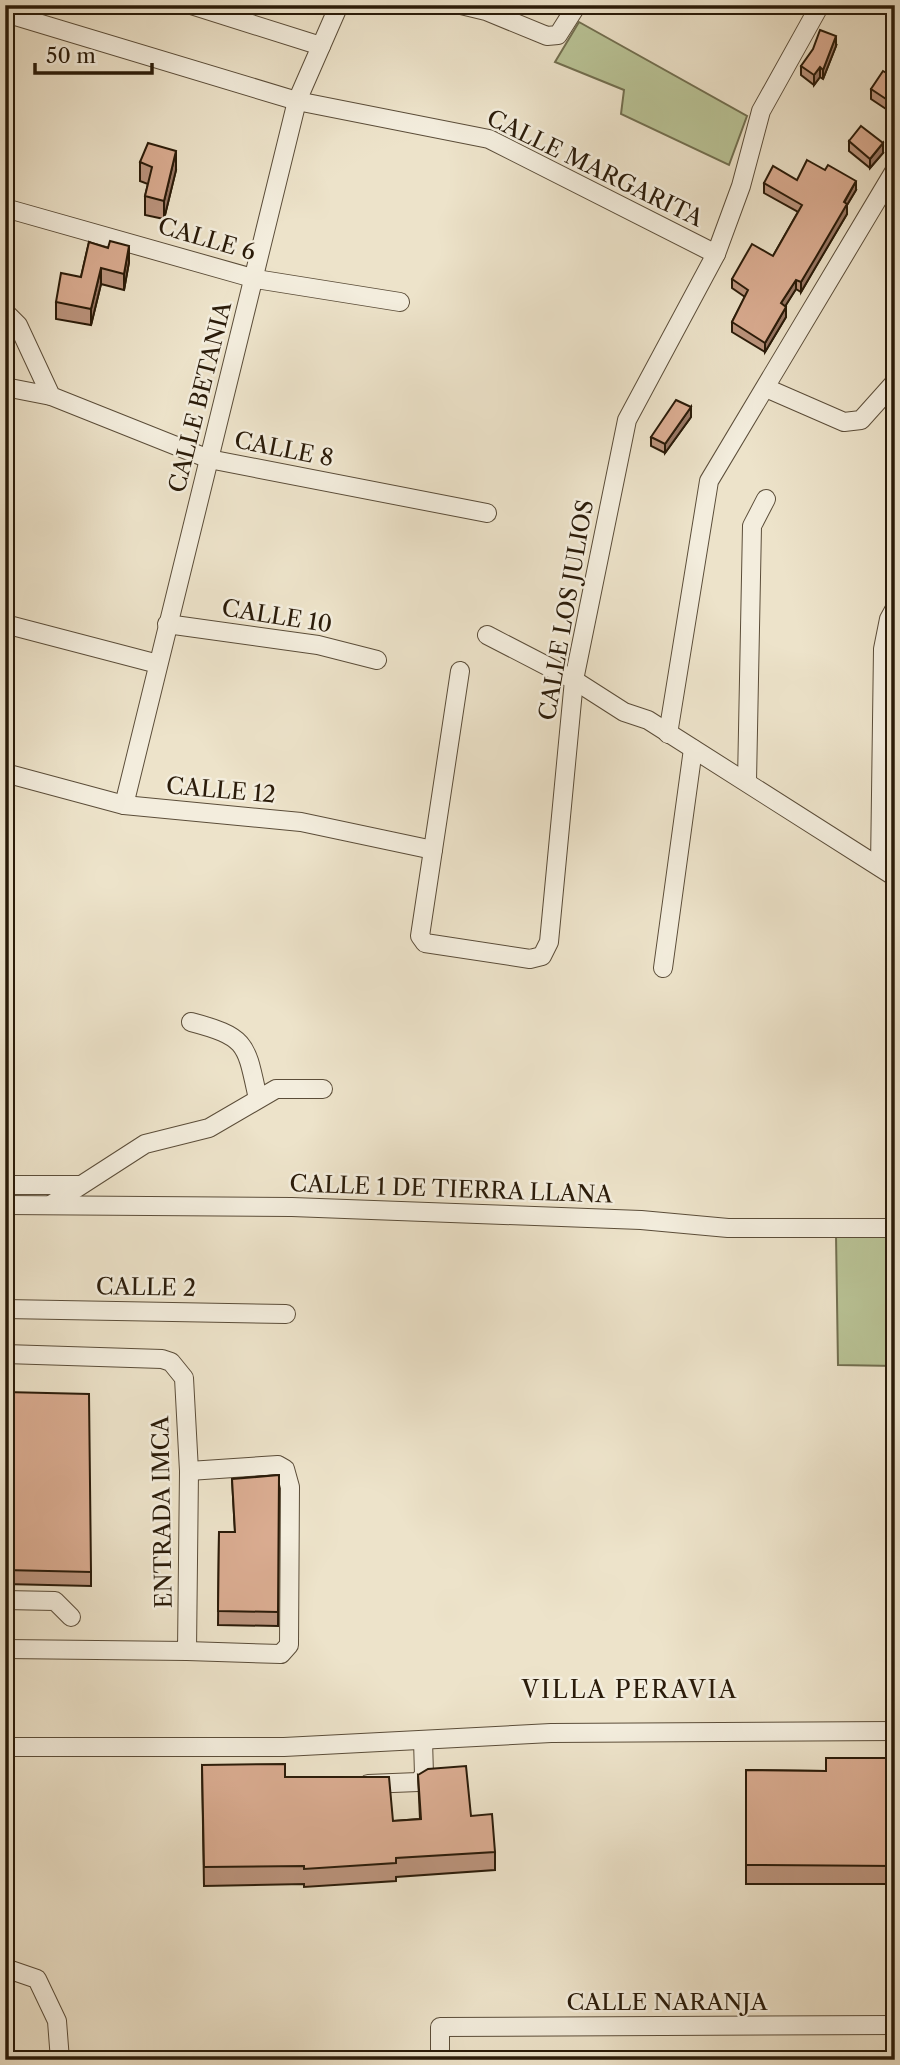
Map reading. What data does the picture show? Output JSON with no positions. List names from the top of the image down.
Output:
{
  "streets": {
    "street": [
      "CALLE MARGARITA",
      "CALLE 6",
      "CALLE BETANIA",
      "CALLE 8",
      "CALLE LOS JULIOS",
      "CALLE 10",
      "CALLE 12",
      "CALLE 1 DE TIERRA LLANA",
      "CALLE 2",
      "ENTRADA IMCA",
      "CALLE NARANJA"
    ]
  },
  "crossings": [
    ["CALLE MARGARITA", "CALLE BETANIA"],
    ["CALLE MARGARITA", "CALLE LOS JULIOS"],
    ["CALLE 6", "CALLE BETANIA"],
    ["CALLE BETANIA", "CALLE 8"],
    ["CALLE BETANIA", "CALLE 10"],
    ["CALLE BETANIA", "CALLE 12"],
    ["CALLE LOS JULIOS", "CALLE 12"]
  ],
  "districts": ["VILLA PERAVIA"],
  "scale_bar": "50 m"
}
